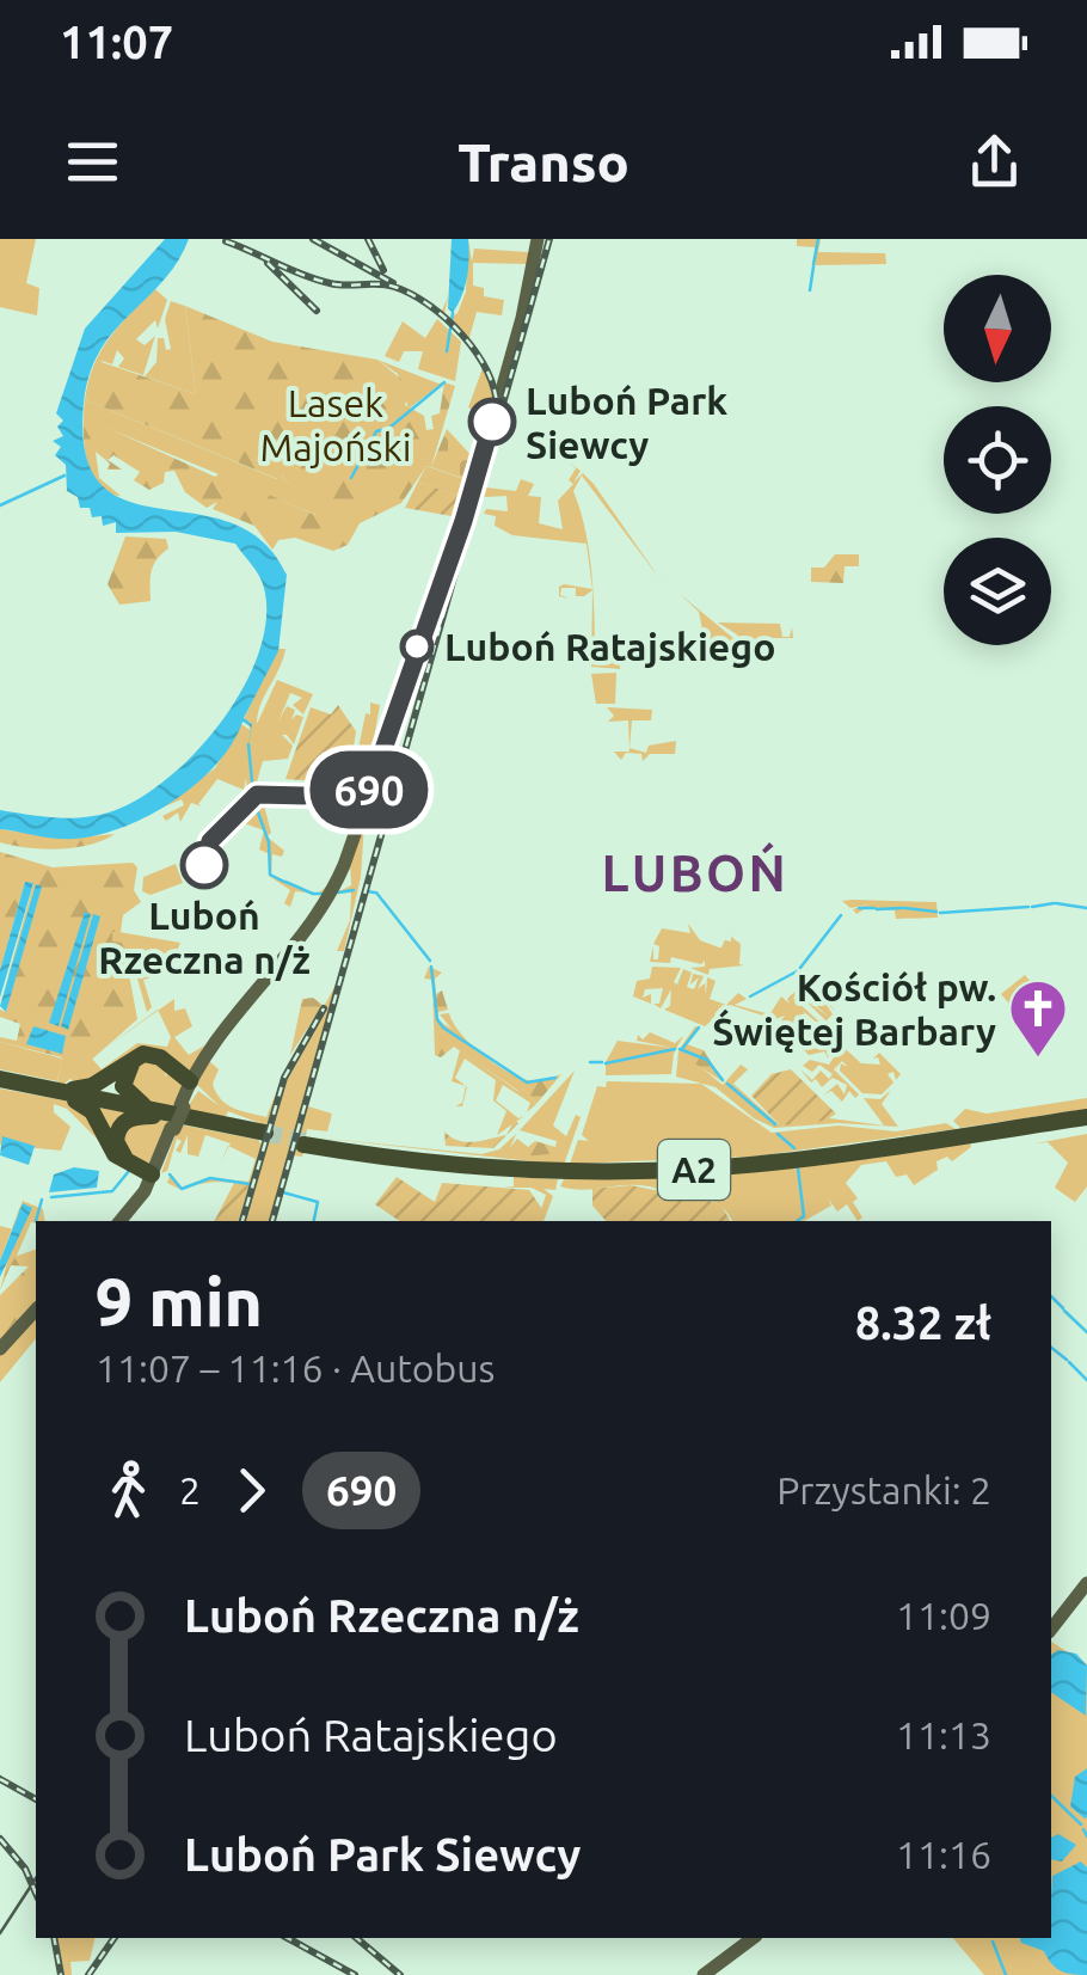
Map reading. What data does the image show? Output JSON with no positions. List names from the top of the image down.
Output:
{
  "streets": {
    "highway": ["A2"]
  },
  "districts": ["LUBOŃ"],
  "parks": ["Lasek Majoński"],
  "places": {
    "other": ["Luboń Park Siewcy", "Luboń Ratajskiego", "Luboń Rzeczna n/ż"],
    "church": ["Kościół pw. Świętej Barbary"]
  },
  "lines": ["bus line 690"],
  "north": "bottom",
  "page": {
    "status": "11:07",
    "header": "Transo",
    "on_map": "690",
    "heading": ["9 min", "11:07 – 11:16 · Autobus", "8.32 zł"],
    "legs": ["2", "690", "Przystanki: 2"],
    "list": [
      {
        "name": "Luboń Rzeczna n/ż",
        "value": "11:09"
      },
      {
        "name": "Luboń Ratajskiego",
        "value": "11:13"
      },
      {
        "name": "Luboń Park Siewcy",
        "value": "11:16"
      }
    ]
  }
}
